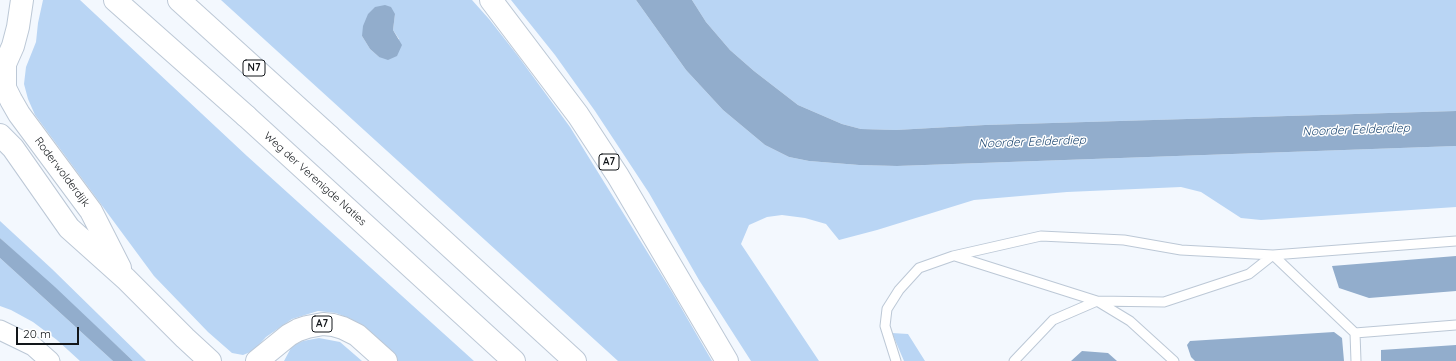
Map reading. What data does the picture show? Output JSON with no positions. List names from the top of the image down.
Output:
{
  "streets": {
    "main road": [
      "N7",
      "A7",
      "Roderwolderdijk",
      "Weg der Verenigde Naties"
    ]
  },
  "water": ["Noorder Eelderdiep"],
  "scale_bar": "20 m"
}
